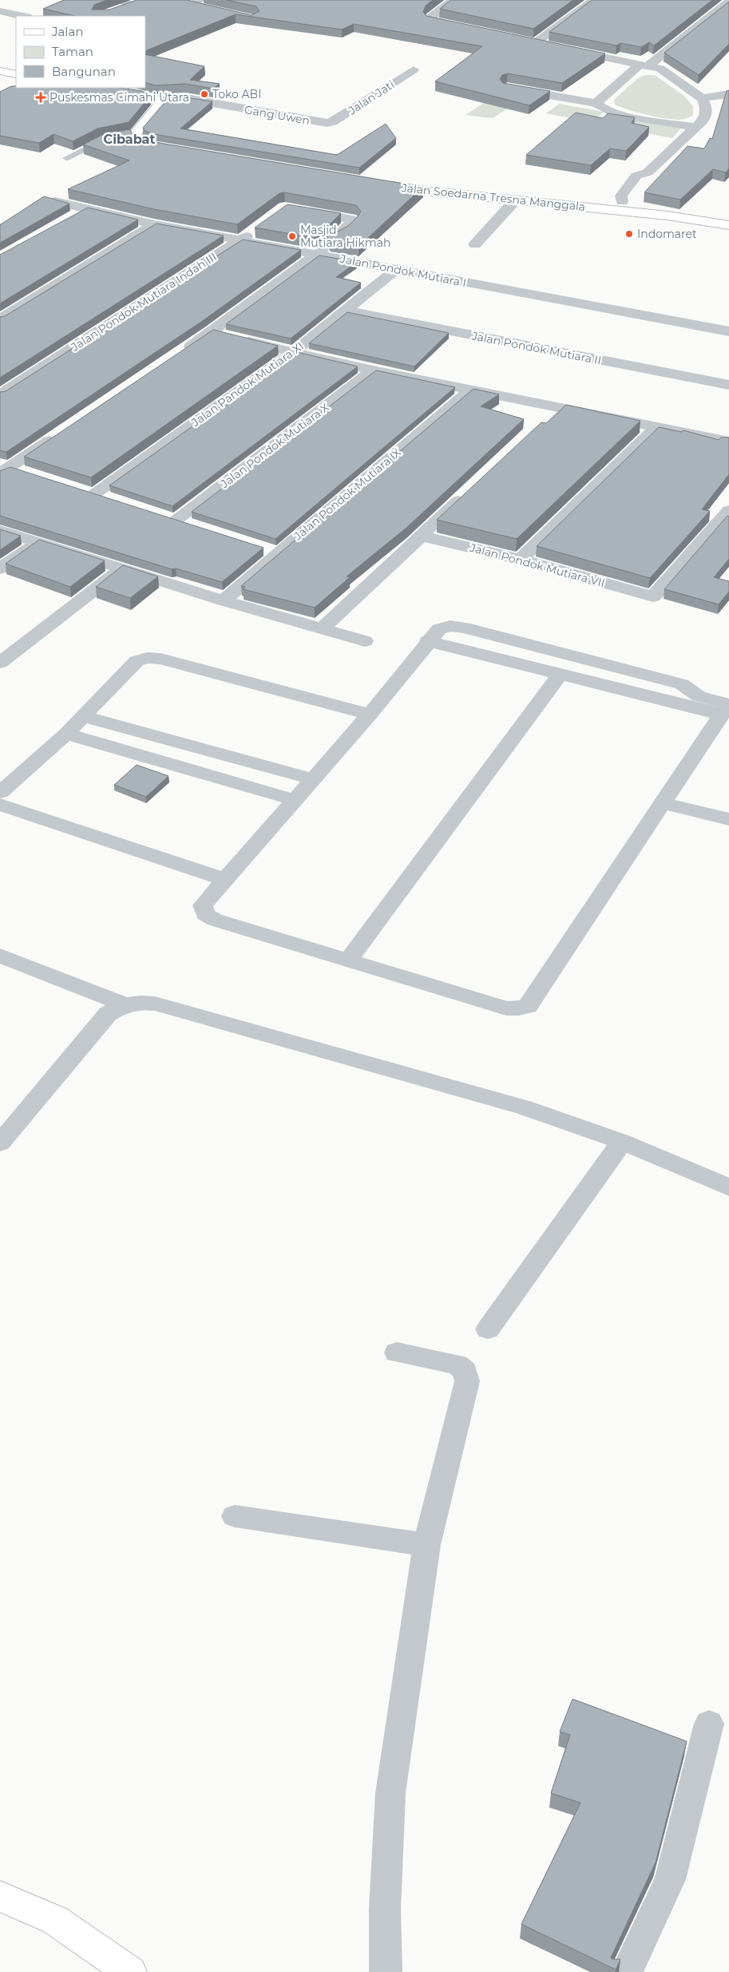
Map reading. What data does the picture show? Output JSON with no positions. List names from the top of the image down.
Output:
{
  "streets": {
    "main road": ["Jalan Soedarna Tresna Manggala"],
    "street": [
      "Jalan Jati",
      "Gang Uwen",
      "Jalan Pondok Mutiara I",
      "Jalan Pondok Mutiara Indah III",
      "Jalan Pondok Mutiara II",
      "Jalan Pandok Mutiara XI",
      "Jalan Pondok Mutiara X",
      "Jalan Pondok Mutiara IX",
      "Jalan Pondok Mutiara VII"
    ]
  },
  "crossings": [
    ["Jalan Jati", "Gang Uwen"],
    ["Jalan Pondok Mutiara I", "Jalan Pondok Mutiara Indah III"],
    ["Jalan Pondok Mutiara I", "Jalan Pandok Mutiara XI"],
    ["Jalan Pondok Mutiara II", "Jalan Pandok Mutiara XI"]
  ],
  "districts": ["Cibabat"],
  "places": {
    "other": ["Toko ABI", "Indomaret", "Masjid Mutiara Hikmah"],
    "health": ["Puskesmas Cimahi Utara"]
  },
  "legend": ["Jalan", "Taman", "Bangunan"]
}
